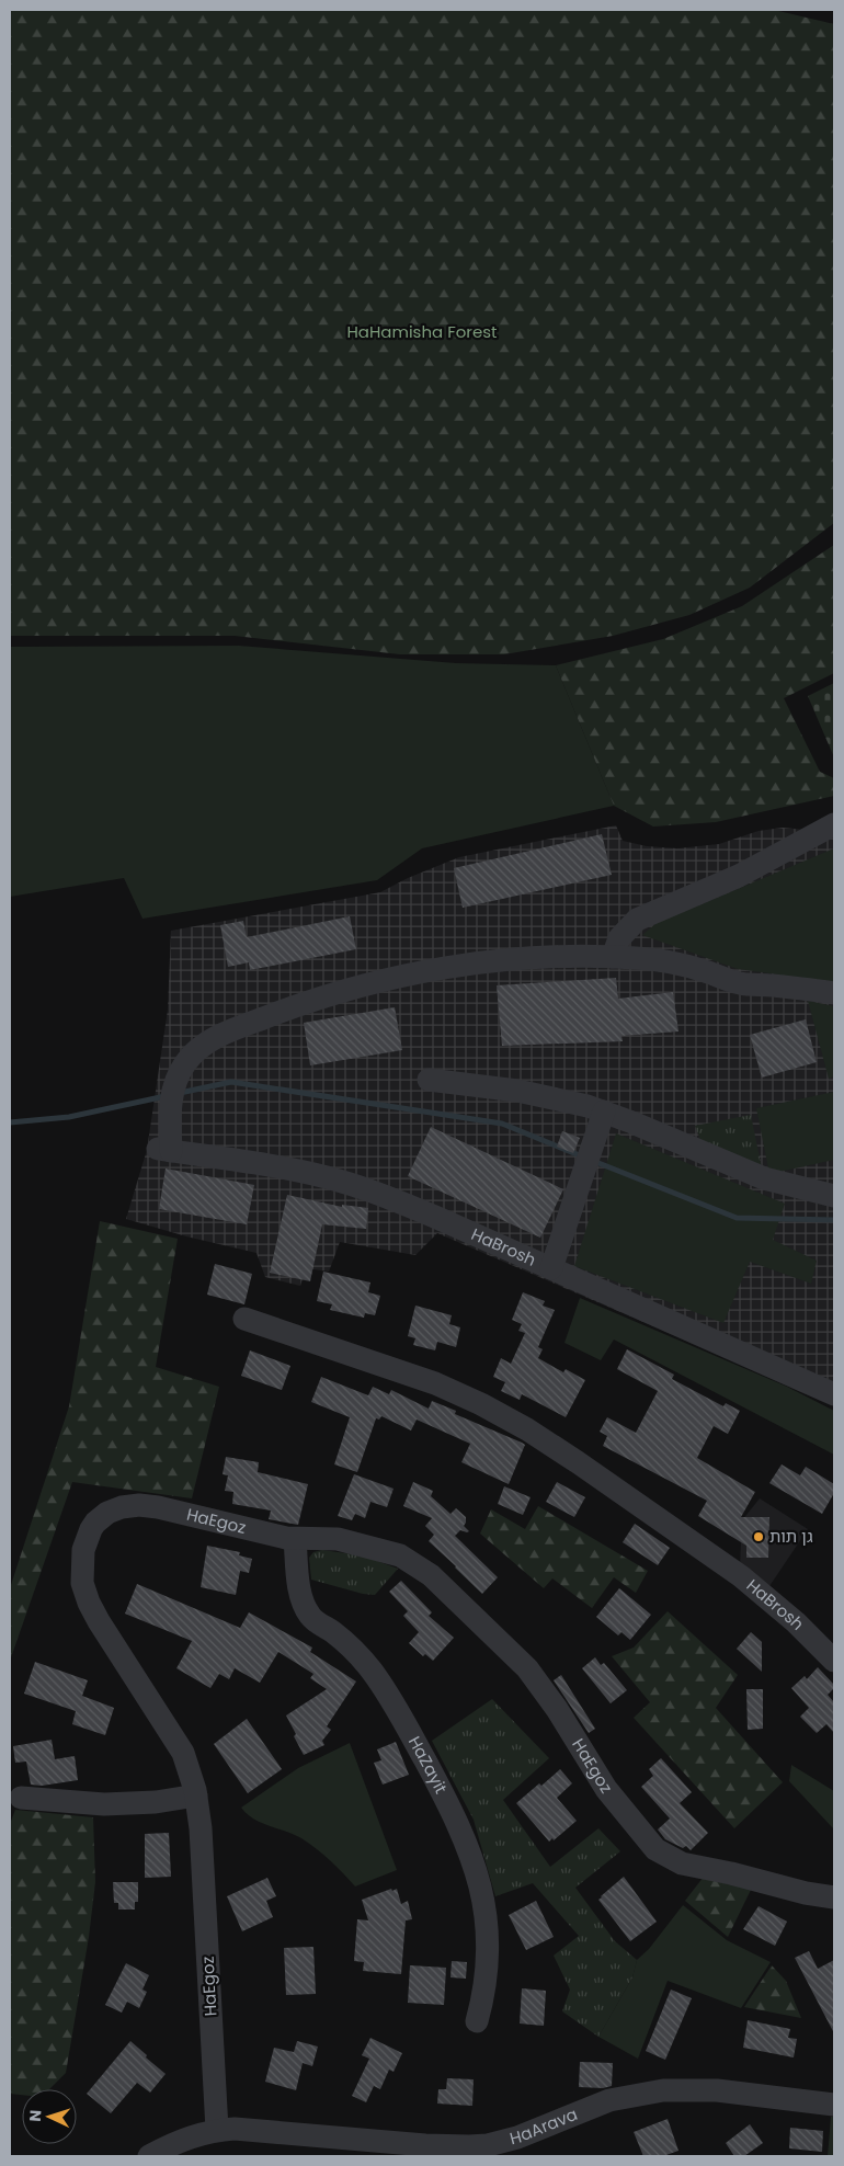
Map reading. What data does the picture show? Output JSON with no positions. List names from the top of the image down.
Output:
{
  "streets": {
    "street": [
      "HaBrosh",
      "HaEgoz",
      "HaZayit",
      "HaArava"
    ]
  },
  "crossings": [
    ["HaEgoz", "HaZayit"],
    ["HaEgoz", "HaArava"]
  ],
  "parks": ["HaHamisha Forest"],
  "places": ["גן תות"],
  "north": "left"
}
